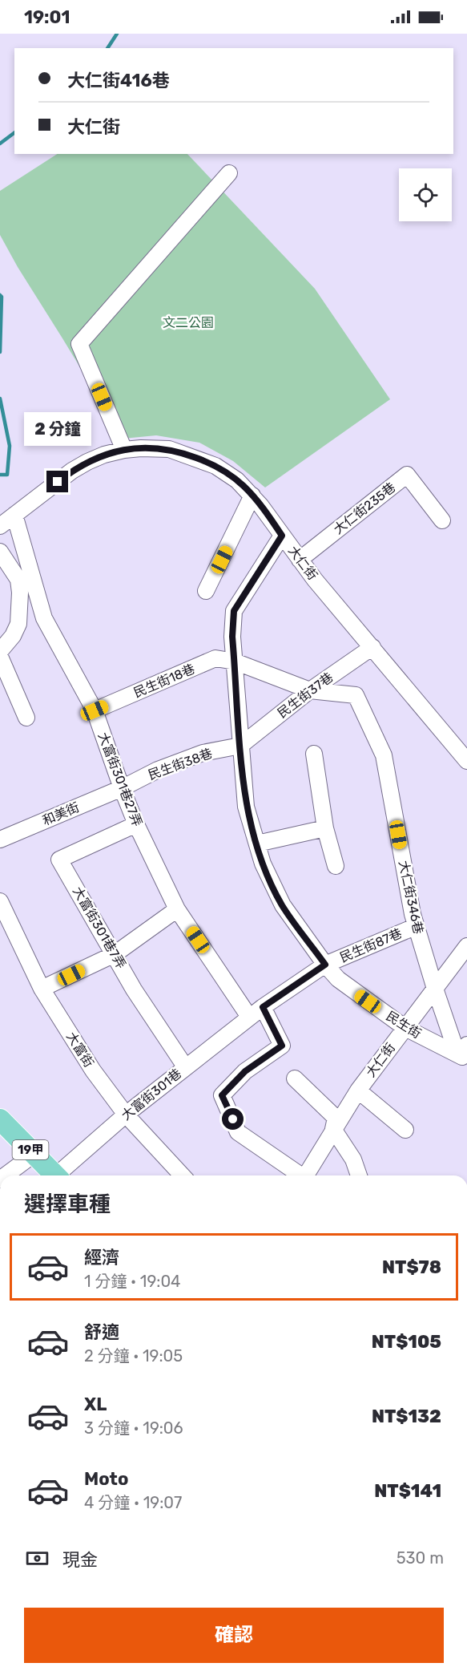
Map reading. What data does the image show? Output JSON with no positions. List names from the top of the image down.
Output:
{
  "streets": {
    "main road": ["19甲"],
    "street": [
      "大仁街235巷",
      "大仁街",
      "民生街18巷",
      "民生街37巷",
      "民生街38巷",
      "大富街301巷27弄",
      "和美街",
      "大仁街346巷",
      "大富街301巷7弄",
      "民生街87巷",
      "民生街",
      "大富街",
      "大富街301巷"
    ]
  },
  "crossings": [
    ["大仁街235巷", "大仁街"],
    ["大仁街", "民生街37巷"],
    ["大仁街", "大富街301巷27弄"],
    ["大仁街", "大仁街346巷"],
    ["大仁街", "民生街"],
    ["民生街18巷", "大富街301巷27弄"],
    ["民生街18巷", "大仁街346巷"],
    ["民生街18巷", "民生街"],
    ["民生街37巷", "民生街38巷"],
    ["民生街37巷", "大仁街346巷"],
    ["民生街37巷", "民生街"],
    ["民生街38巷", "大富街301巷27弄"],
    ["民生街38巷", "和美街"],
    ["民生街38巷", "民生街"],
    ["大富街301巷27弄", "和美街"],
    ["大富街301巷27弄", "大富街301巷7弄"],
    ["大仁街346巷", "民生街87巷"],
    ["大仁街346巷", "民生街"],
    ["大富街301巷7弄", "大富街301巷"],
    ["民生街87巷", "民生街"],
    ["民生街87巷", "大富街301巷"],
    ["民生街", "大富街301巷"],
    ["大富街", "大富街301巷"]
  ],
  "parks": ["文二公園"],
  "page": {
    "status": "19:01",
    "banner": ["大仁街416巷", "大仁街"],
    "bubble": "2 分鐘",
    "heading": "選擇車種",
    "list": [
      {
        "name": "經濟",
        "note": "1 分鐘 · 19:04",
        "value": "NT$78"
      },
      {
        "name": "舒適",
        "note": "2 分鐘 · 19:05",
        "value": "NT$105"
      },
      {
        "name": "XL",
        "note": "3 分鐘 · 19:06",
        "value": "NT$132"
      },
      {
        "name": "Moto",
        "note": "4 分鐘 · 19:07",
        "value": "NT$141"
      }
    ],
    "pay": ["現金", "530 m"],
    "buttons": "確認"
  }
}
